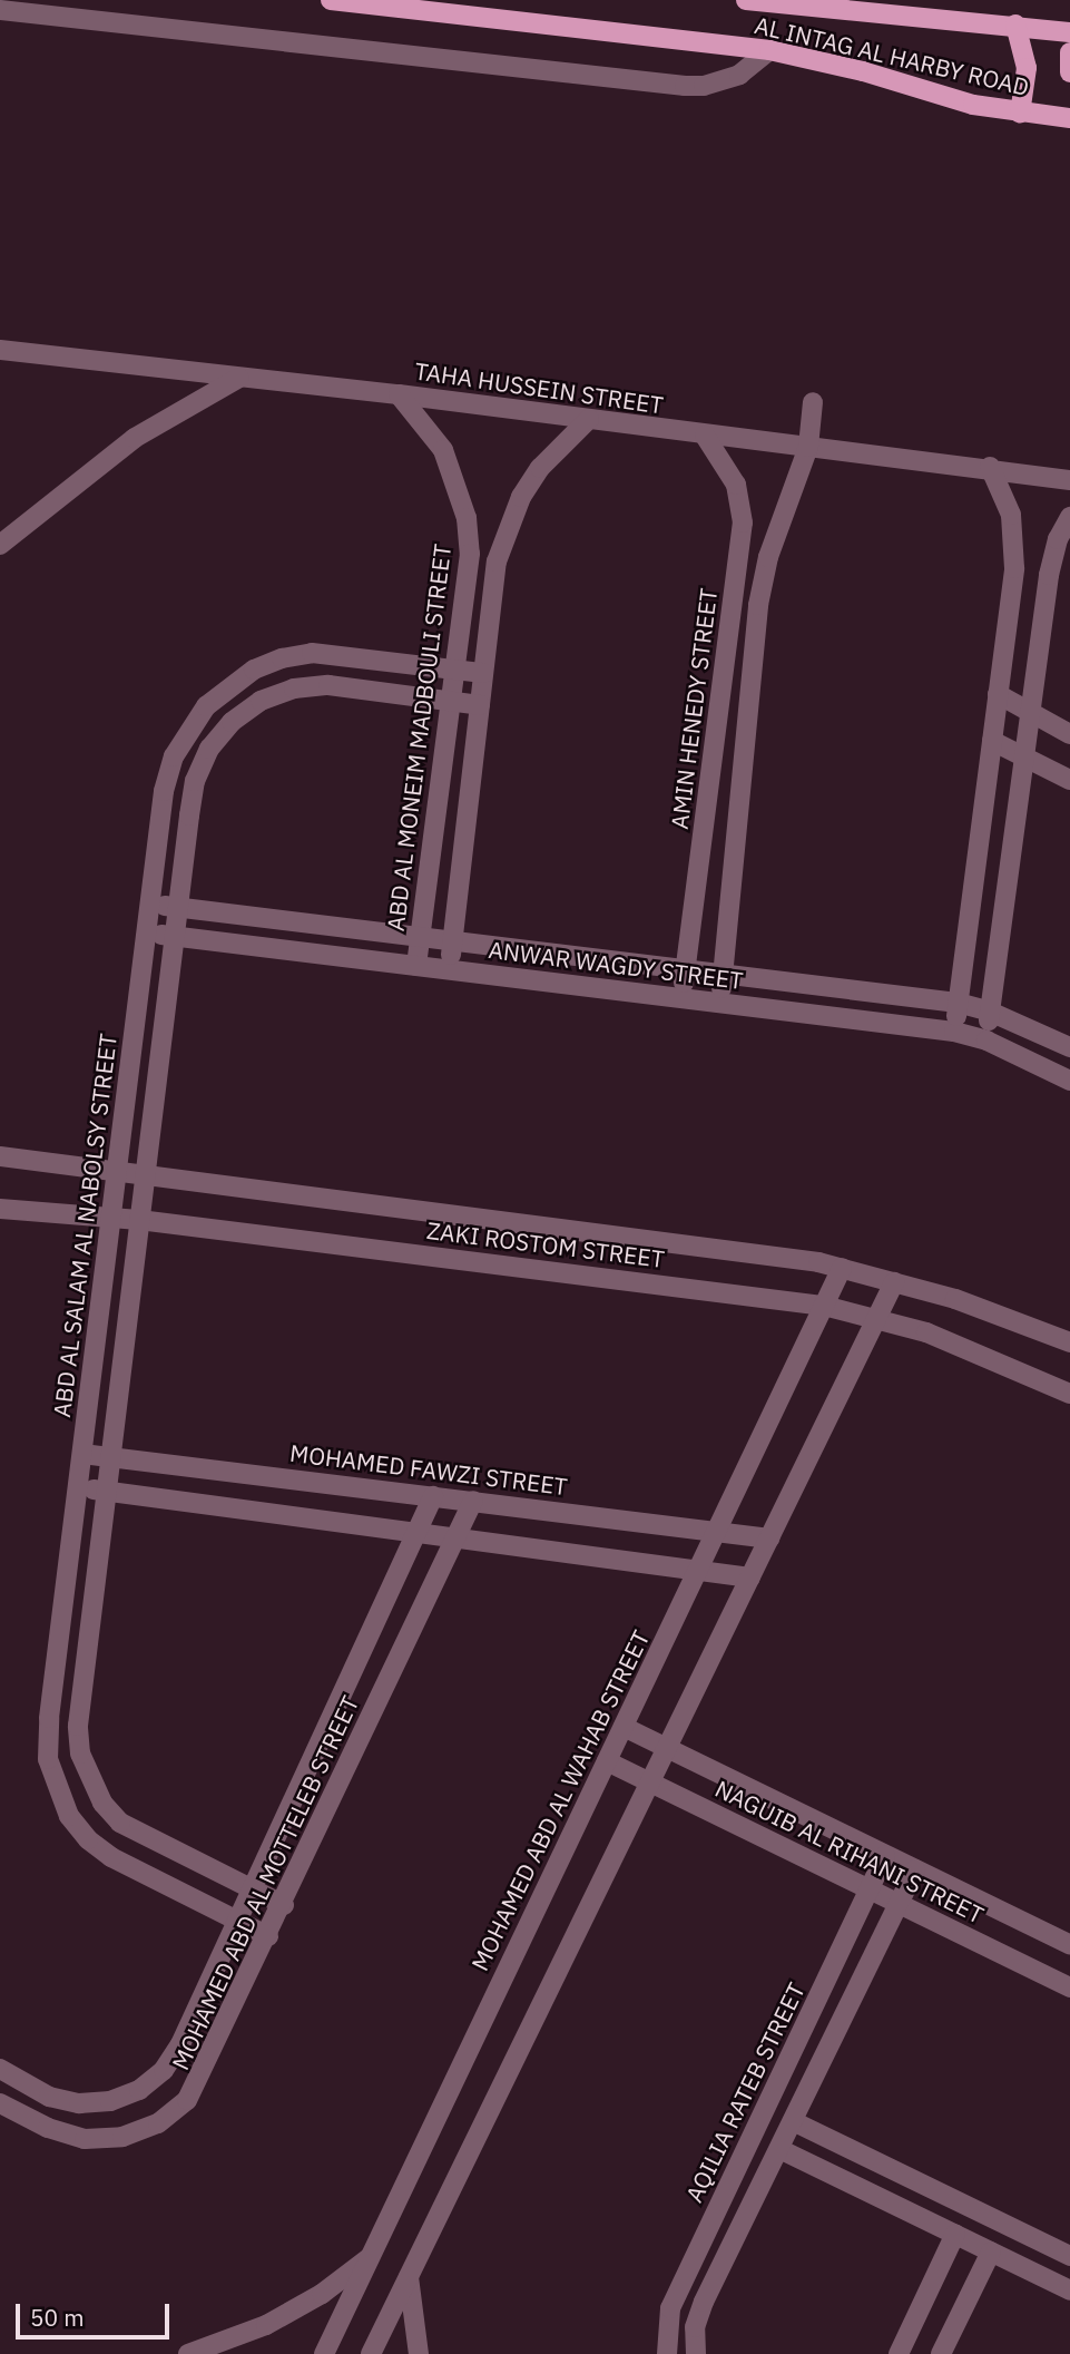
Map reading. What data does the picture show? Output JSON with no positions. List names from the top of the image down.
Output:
{
  "streets": {
    "main road": ["AL INTAG AL HARBY ROAD"],
    "street": [
      "TAHA HUSSEIN STREET",
      "AMIN HENEDY STREET",
      "ABD AL MONEIM MADBOULI STREET",
      "ANWAR WAGDY STREET",
      "ABD AL SALAM AL NABOLSY STREET",
      "ZAKI ROSTOM STREET",
      "MOHAMED FAWZI STREET",
      "MOHAMED ABD AL WAHAB STREET",
      "NAGUIB AL RIHANI STREET",
      "MOHAMED ABD AL MOTTELEB STREET",
      "AQILIA RATEB STREET"
    ]
  },
  "crossings": [
    ["TAHA HUSSEIN STREET", "AMIN HENEDY STREET"],
    ["TAHA HUSSEIN STREET", "ABD AL MONEIM MADBOULI STREET"],
    ["AMIN HENEDY STREET", "ANWAR WAGDY STREET"],
    ["ABD AL MONEIM MADBOULI STREET", "ANWAR WAGDY STREET"],
    ["ABD AL MONEIM MADBOULI STREET", "ABD AL SALAM AL NABOLSY STREET"],
    ["ANWAR WAGDY STREET", "ABD AL SALAM AL NABOLSY STREET"],
    ["ABD AL SALAM AL NABOLSY STREET", "ZAKI ROSTOM STREET"],
    ["ABD AL SALAM AL NABOLSY STREET", "MOHAMED FAWZI STREET"],
    ["ABD AL SALAM AL NABOLSY STREET", "MOHAMED ABD AL MOTTELEB STREET"],
    ["ZAKI ROSTOM STREET", "MOHAMED ABD AL WAHAB STREET"],
    ["MOHAMED FAWZI STREET", "MOHAMED ABD AL WAHAB STREET"],
    ["MOHAMED FAWZI STREET", "MOHAMED ABD AL MOTTELEB STREET"],
    ["MOHAMED ABD AL WAHAB STREET", "NAGUIB AL RIHANI STREET"],
    ["NAGUIB AL RIHANI STREET", "AQILIA RATEB STREET"]
  ],
  "scale_bar": "50 m"
}
